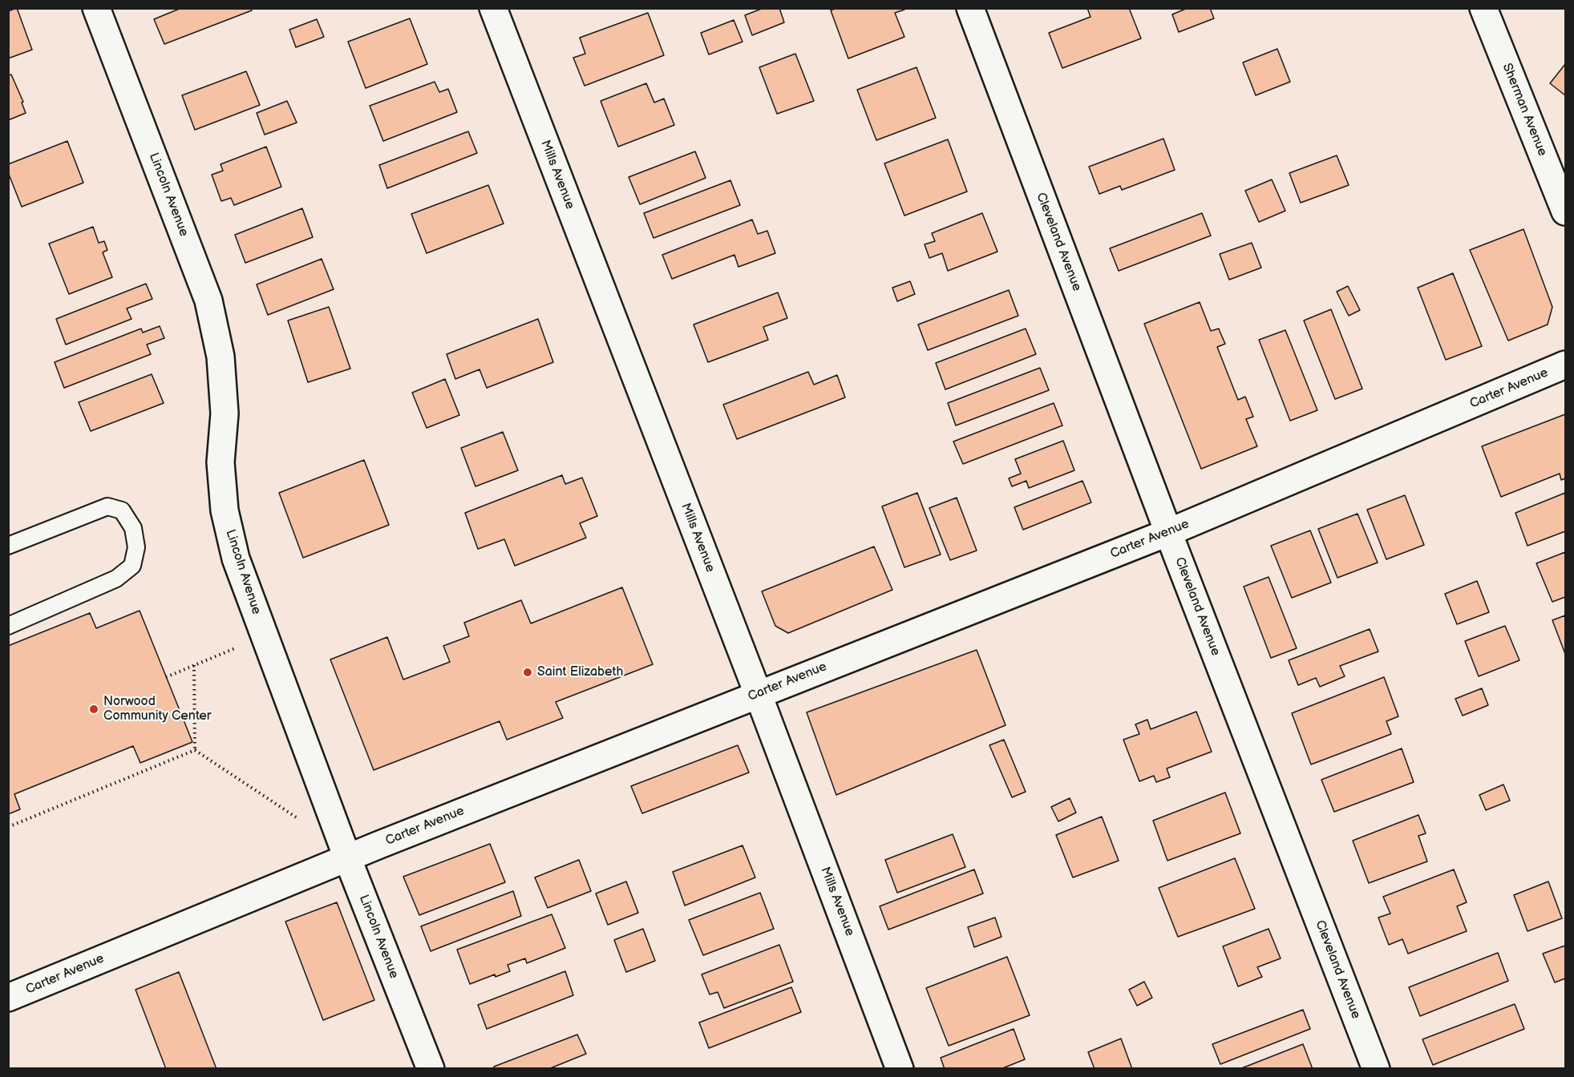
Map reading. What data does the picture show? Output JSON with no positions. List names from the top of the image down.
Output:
{
  "streets": {
    "street": [
      "Sherman Avenue",
      "Mills Avenue",
      "Lincoln Avenue",
      "Cleveland Avenue",
      "Carter Avenue"
    ]
  },
  "crossings": [
    ["Mills Avenue", "Carter Avenue"],
    ["Lincoln Avenue", "Carter Avenue"],
    ["Cleveland Avenue", "Carter Avenue"]
  ],
  "places": ["Saint Elizabeth", "Norwood Community Center"]
}
